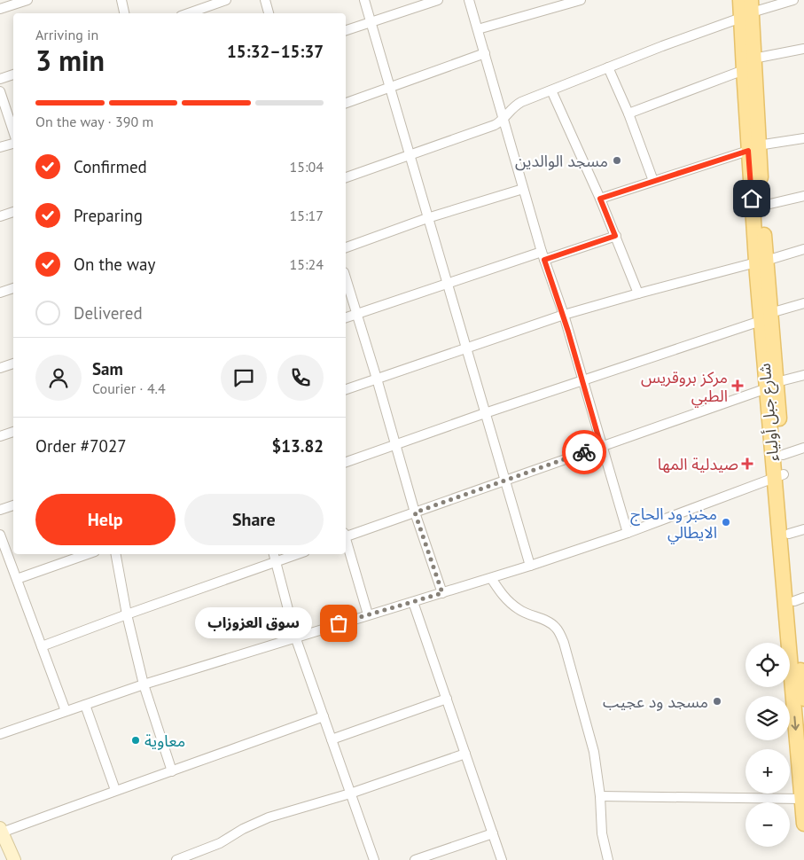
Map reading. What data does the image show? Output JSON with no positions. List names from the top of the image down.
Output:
{
  "streets": {
    "main road": ["شارع جبل أولياء"]
  },
  "places": {
    "other": [
      "مسجد الوالدين",
      "مخبز ود الحاج الايطالي",
      "سوق العزوزاب",
      "مسجد ود عجيب",
      "معاوية"
    ],
    "health": ["مركز بروقريس الطبي", "صيدلية المها"]
  },
  "page": {
    "heading": ["3 min", "Arriving in", "15:32–15:37"],
    "panel": [
      "Sam",
      "Courier · 4.4",
      "Order #7027",
      "$13.82"
    ],
    "bar": "On the way · 390 m",
    "list": [
      ["Confirmed", "15:04"],
      ["Preparing", "15:17"],
      ["On the way", "15:24"],
      "Delivered"
    ],
    "buttons": ["Help", "Share"],
    "bubble": "سوق العزوزاب",
    "map_buttons": ["+", "−"]
  }
}
